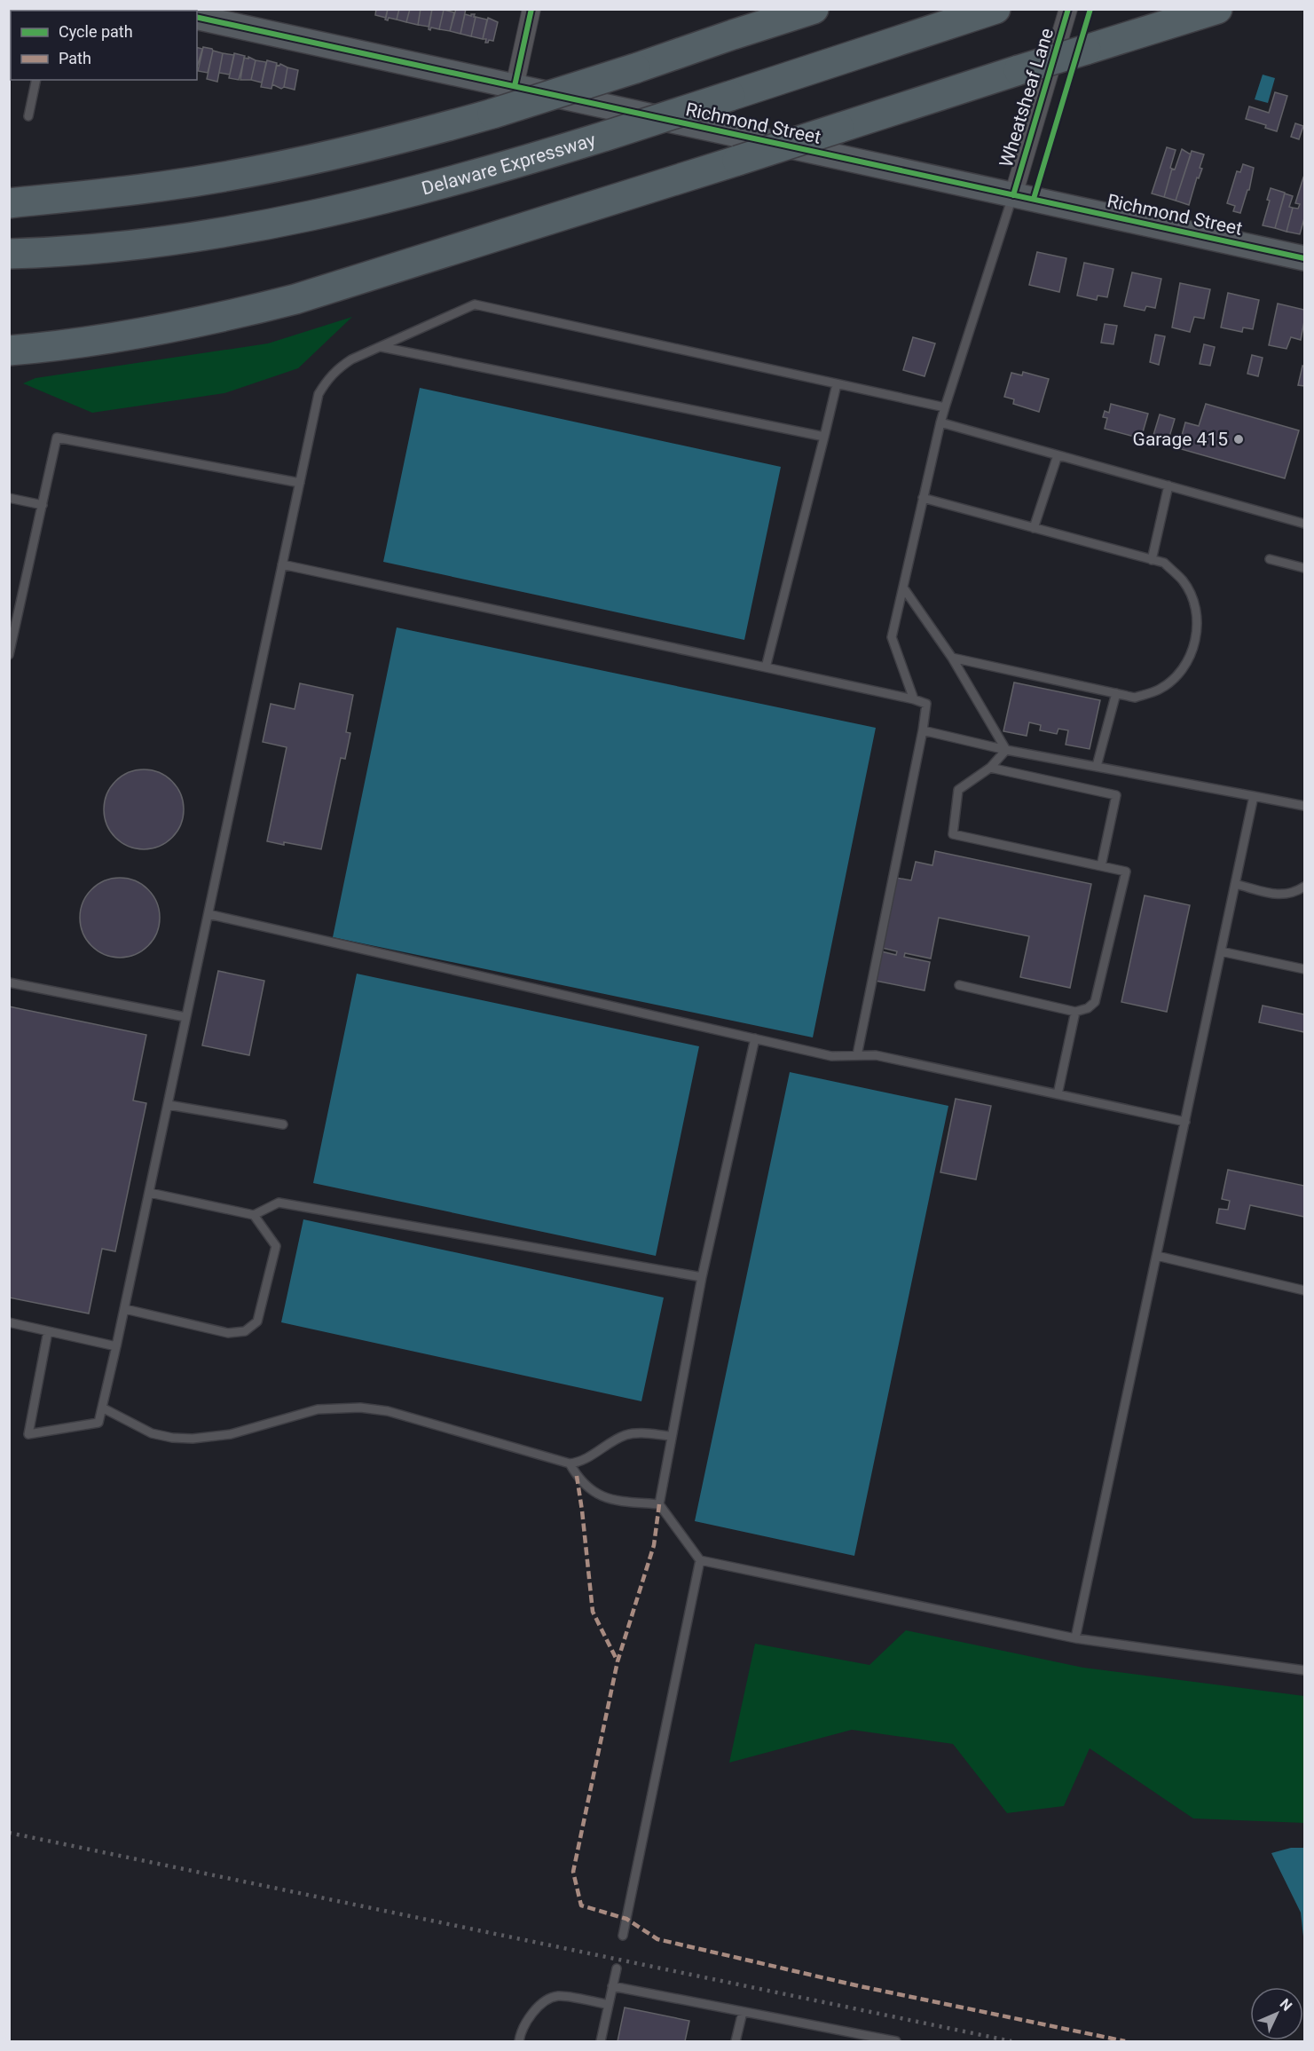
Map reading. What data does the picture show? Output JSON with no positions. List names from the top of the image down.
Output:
{
  "streets": {
    "highway": ["Delaware Expressway"],
    "main road": ["Richmond Street"],
    "street": ["Wheatsheaf Lane"]
  },
  "crossings": [
    ["Wheatsheaf Lane", "Richmond Street"]
  ],
  "places": ["Garage 415"],
  "legend": ["Cycle path", "Path"],
  "north": "top right"
}
